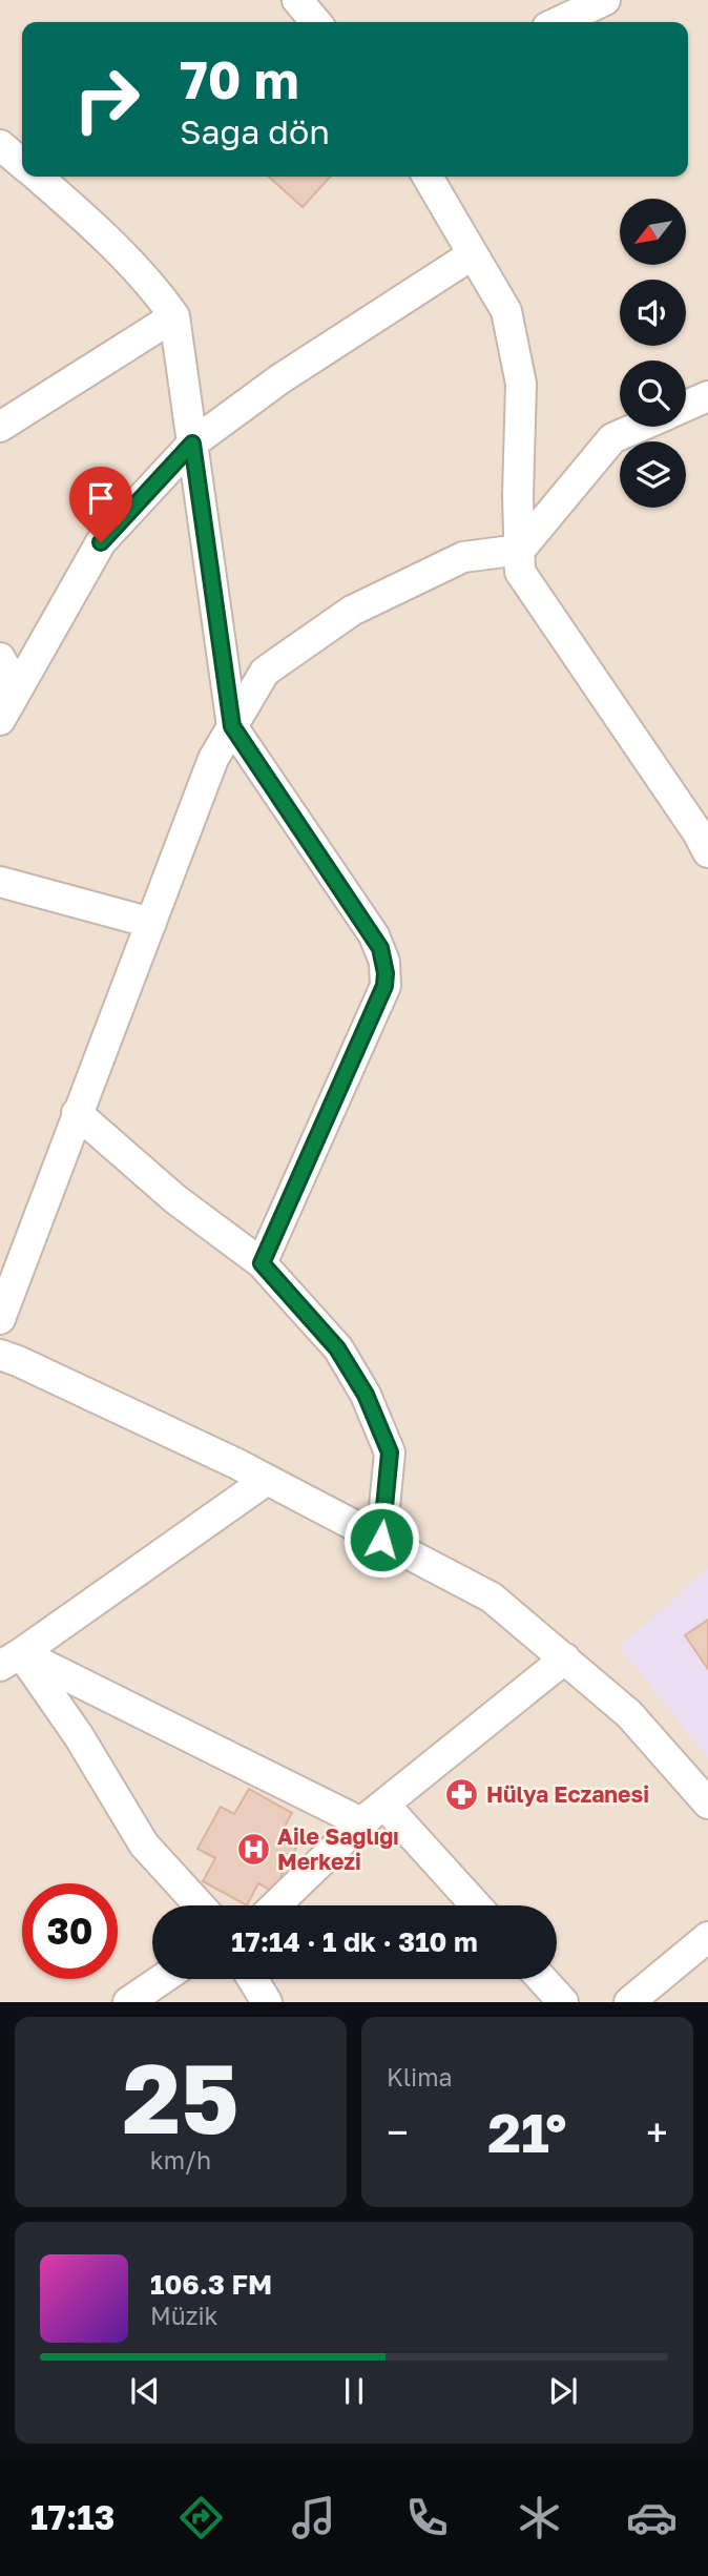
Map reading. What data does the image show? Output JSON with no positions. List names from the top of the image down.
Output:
{
  "places": {
    "pharmacy": ["Hülya Eczanesi"],
    "hospital": ["Aile Sağlığı Merkezi"]
  },
  "north": "bottom left",
  "page": {
    "turn": ["70 m", "Sağa dön"],
    "limit": "30",
    "trip": "17:14 · 1 dk · 310 m",
    "tile": [
      ["25", "km/h"],
      "Klima"
    ],
    "heat": ["−", "21°", "+"],
    "song": ["106.3 FM", "Müzik"],
    "tabs": "17:13"
  }
}
